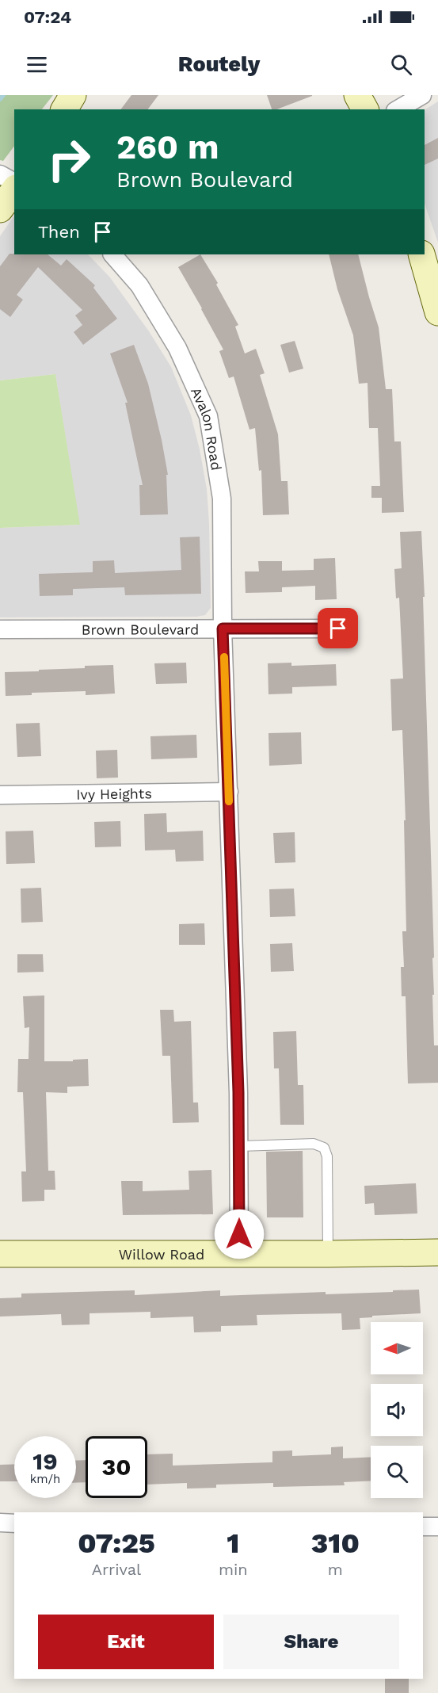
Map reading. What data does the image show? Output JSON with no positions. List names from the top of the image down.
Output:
{
  "streets": {
    "street": [
      "Avalon Road",
      "Brown Boulevard",
      "Ivy Heights",
      "Willow Road"
    ]
  },
  "crossings": [
    ["Avalon Road", "Brown Boulevard"],
    ["Avalon Road", "Ivy Heights"],
    ["Avalon Road", "Willow Road"]
  ],
  "north": "left",
  "page": {
    "status": "07:24",
    "header": "Routely",
    "turn": ["260 m", "Brown Boulevard"],
    "then": "Then",
    "speed": "19 km/h",
    "limit": "30",
    "eta": [
      "07:25",
      "Arrival",
      "1",
      "min",
      "310",
      "m"
    ],
    "buttons": ["Exit", "Share"]
  }
}
